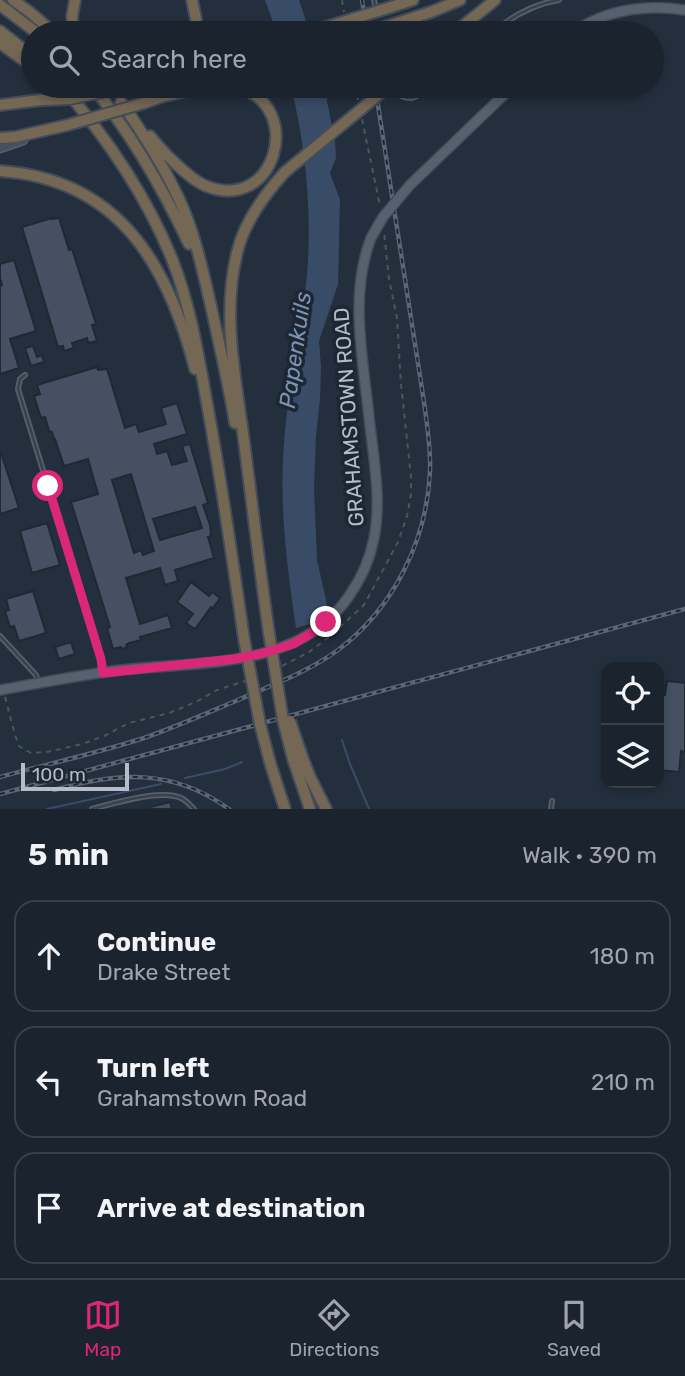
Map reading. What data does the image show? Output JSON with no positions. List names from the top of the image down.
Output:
{
  "streets": {
    "main road": ["GRAHAMSTOWN ROAD"]
  },
  "water": ["Papenkuils"],
  "scale_bar": "100 m",
  "page": {
    "search": "Search here",
    "scale": "100 m",
    "heading": ["5 min", "Walk · 390 m"],
    "list": [
      ["Continue", "Drake Street", "180 m"],
      ["Turn left", "Grahamstown Road", "210 m"],
      "Arrive at destination"
    ],
    "nav": ["Map", "Directions", "Saved"]
  }
}
